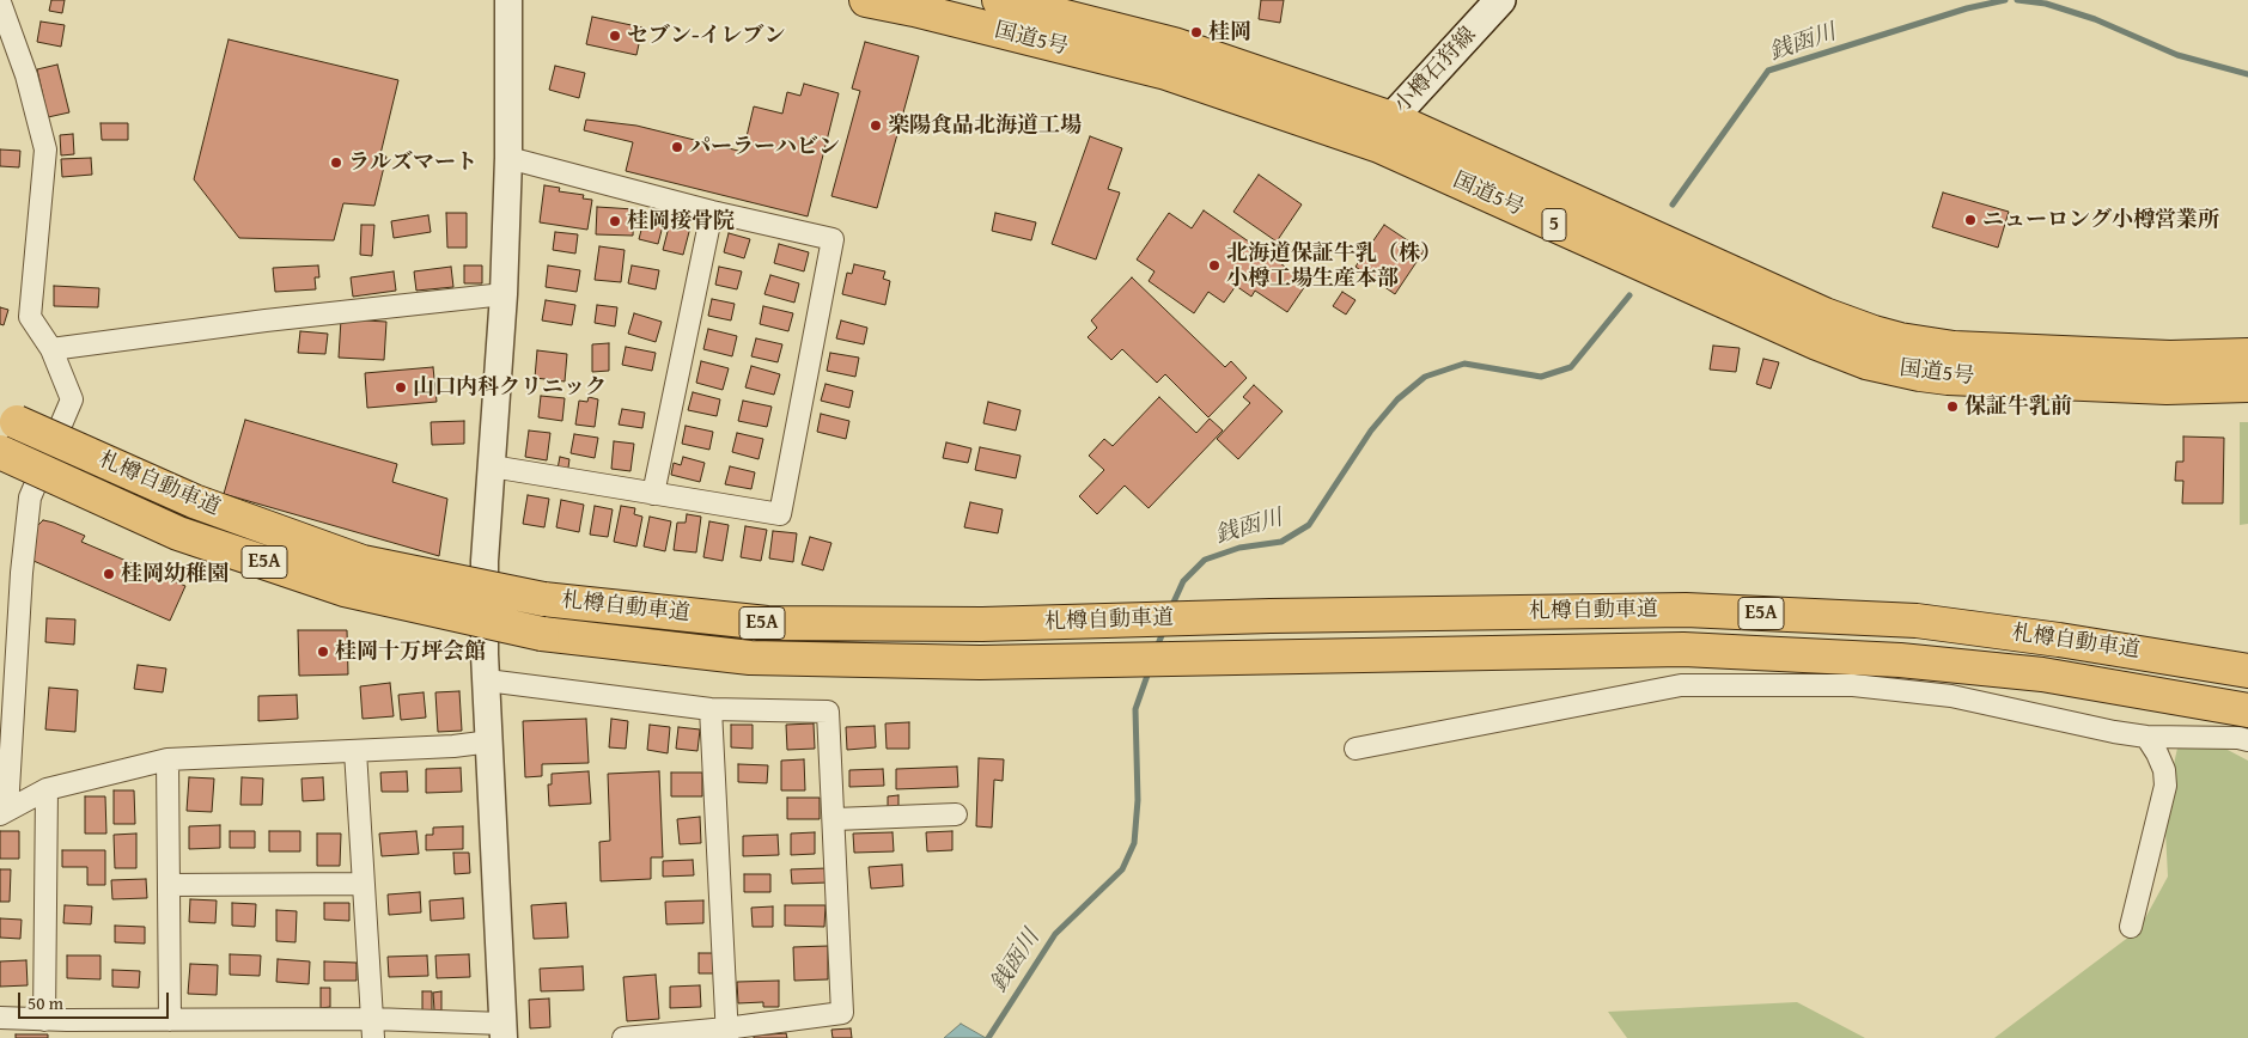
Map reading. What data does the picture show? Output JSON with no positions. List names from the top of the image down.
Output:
{
  "streets": {
    "highway": [
      "国道5号",
      "5",
      "札樽自動車道",
      "E5A"
    ],
    "main road": ["小樽石狩線"]
  },
  "crossings": [
    ["国道5号", "小樽石狩線"]
  ],
  "water": ["銭函川"],
  "places": [
    "桂岡",
    "セブン-イレブン",
    "楽陽食品北海道工場",
    "パーラーハビン",
    "ラルズマート",
    "ニューロング小樽営業所",
    "桂岡接骨院",
    "北海道保証牛乳（株） 小樽工場生産本部",
    "山口内科クリニック",
    "保証牛乳前",
    "桂岡幼稚園",
    "桂岡十万坪会館"
  ],
  "scale_bar": "50 m"
}
